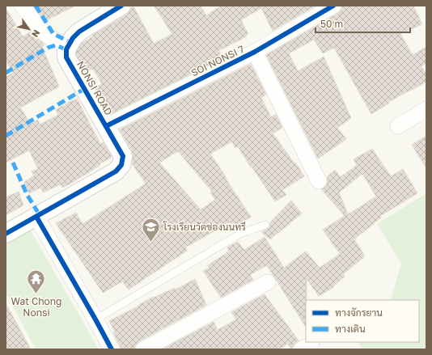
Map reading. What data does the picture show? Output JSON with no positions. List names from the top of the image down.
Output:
{
  "streets": {
    "street": ["SOI NONSI 7", "NONSI ROAD"]
  },
  "crossings": [
    ["SOI NONSI 7", "NONSI ROAD"]
  ],
  "places": {
    "school or university": ["โรงเรียนวัดช่องนนทรี"],
    "temple": ["Wat Chong Nonsi"]
  },
  "legend": ["ทางจักรยาน", "ทางเดิน"],
  "scale_bar": "50 m",
  "north": "bottom right"
}
